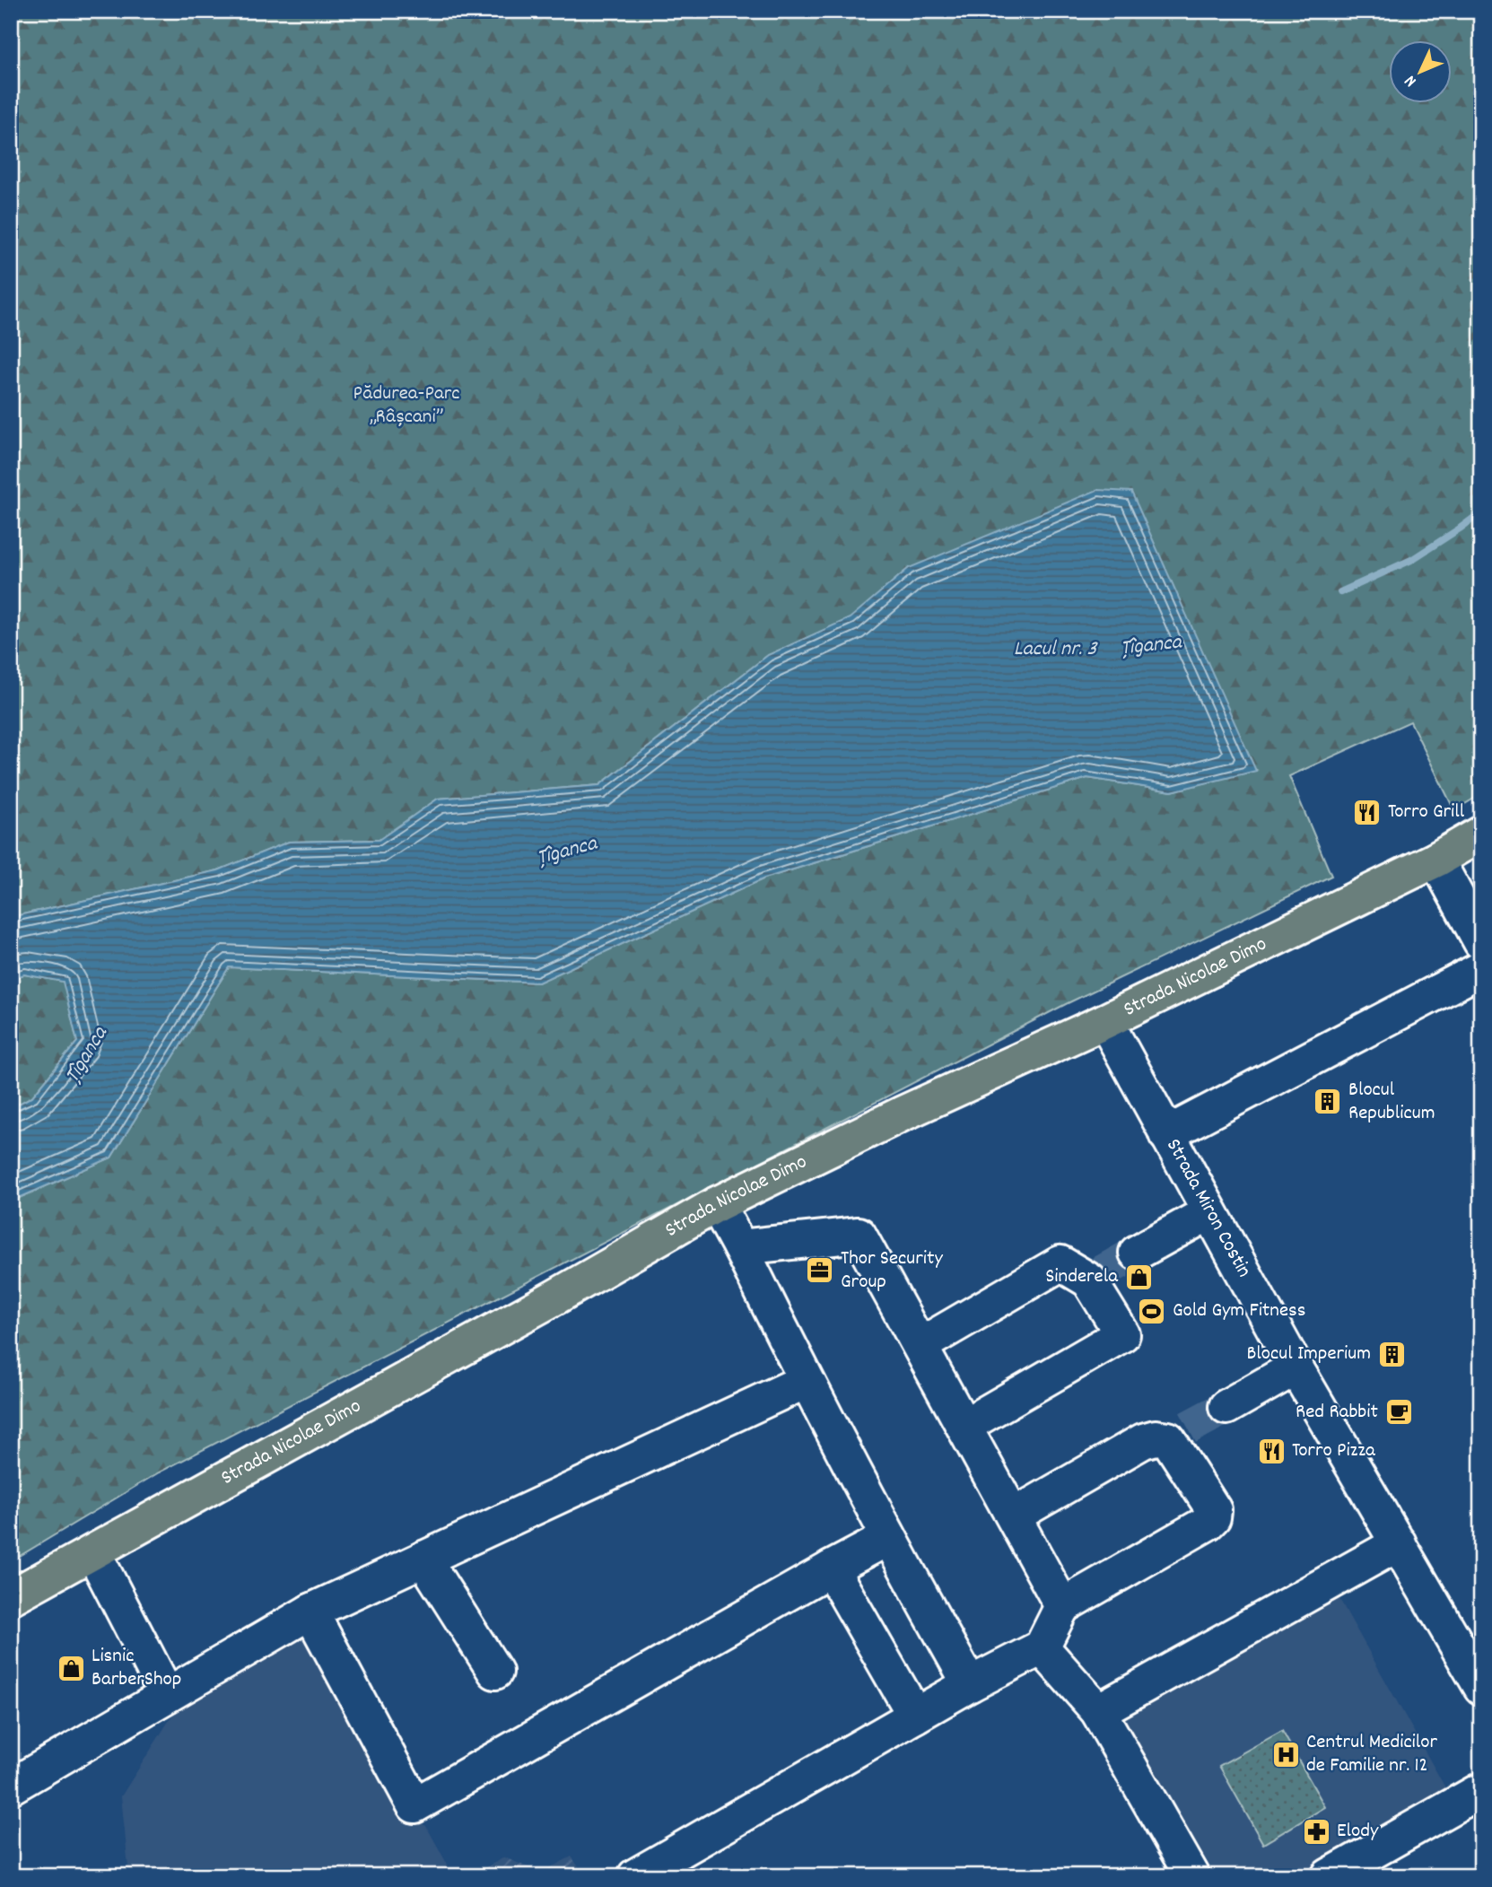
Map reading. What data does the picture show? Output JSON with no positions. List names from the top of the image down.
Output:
{
  "streets": {
    "main road": ["Strada Nicolae Dimo"],
    "street": ["Strada Miron Costin"]
  },
  "crossings": [
    ["Strada Nicolae Dimo", "Strada Miron Costin"]
  ],
  "water": ["Țîganca", "Lacul nr. 3"],
  "parks": ["Pădurea-Parc „Râșcani”"],
  "places": {
    "restaurant": ["Torro Grill", "Torro Pizza"],
    "building": ["Blocul Republicum", "Blocul Imperium"],
    "office": ["Thor Security Group"],
    "shop": ["Sinderela", "Lisnic BarberShop"],
    "sports": ["Gold Gym Fitness"],
    "cafe": ["Red Rabbit"],
    "hospital": ["Centrul Medicilor de Familie nr. 12"],
    "pharmacy": ["Elody"]
  },
  "north": "bottom left"
}
